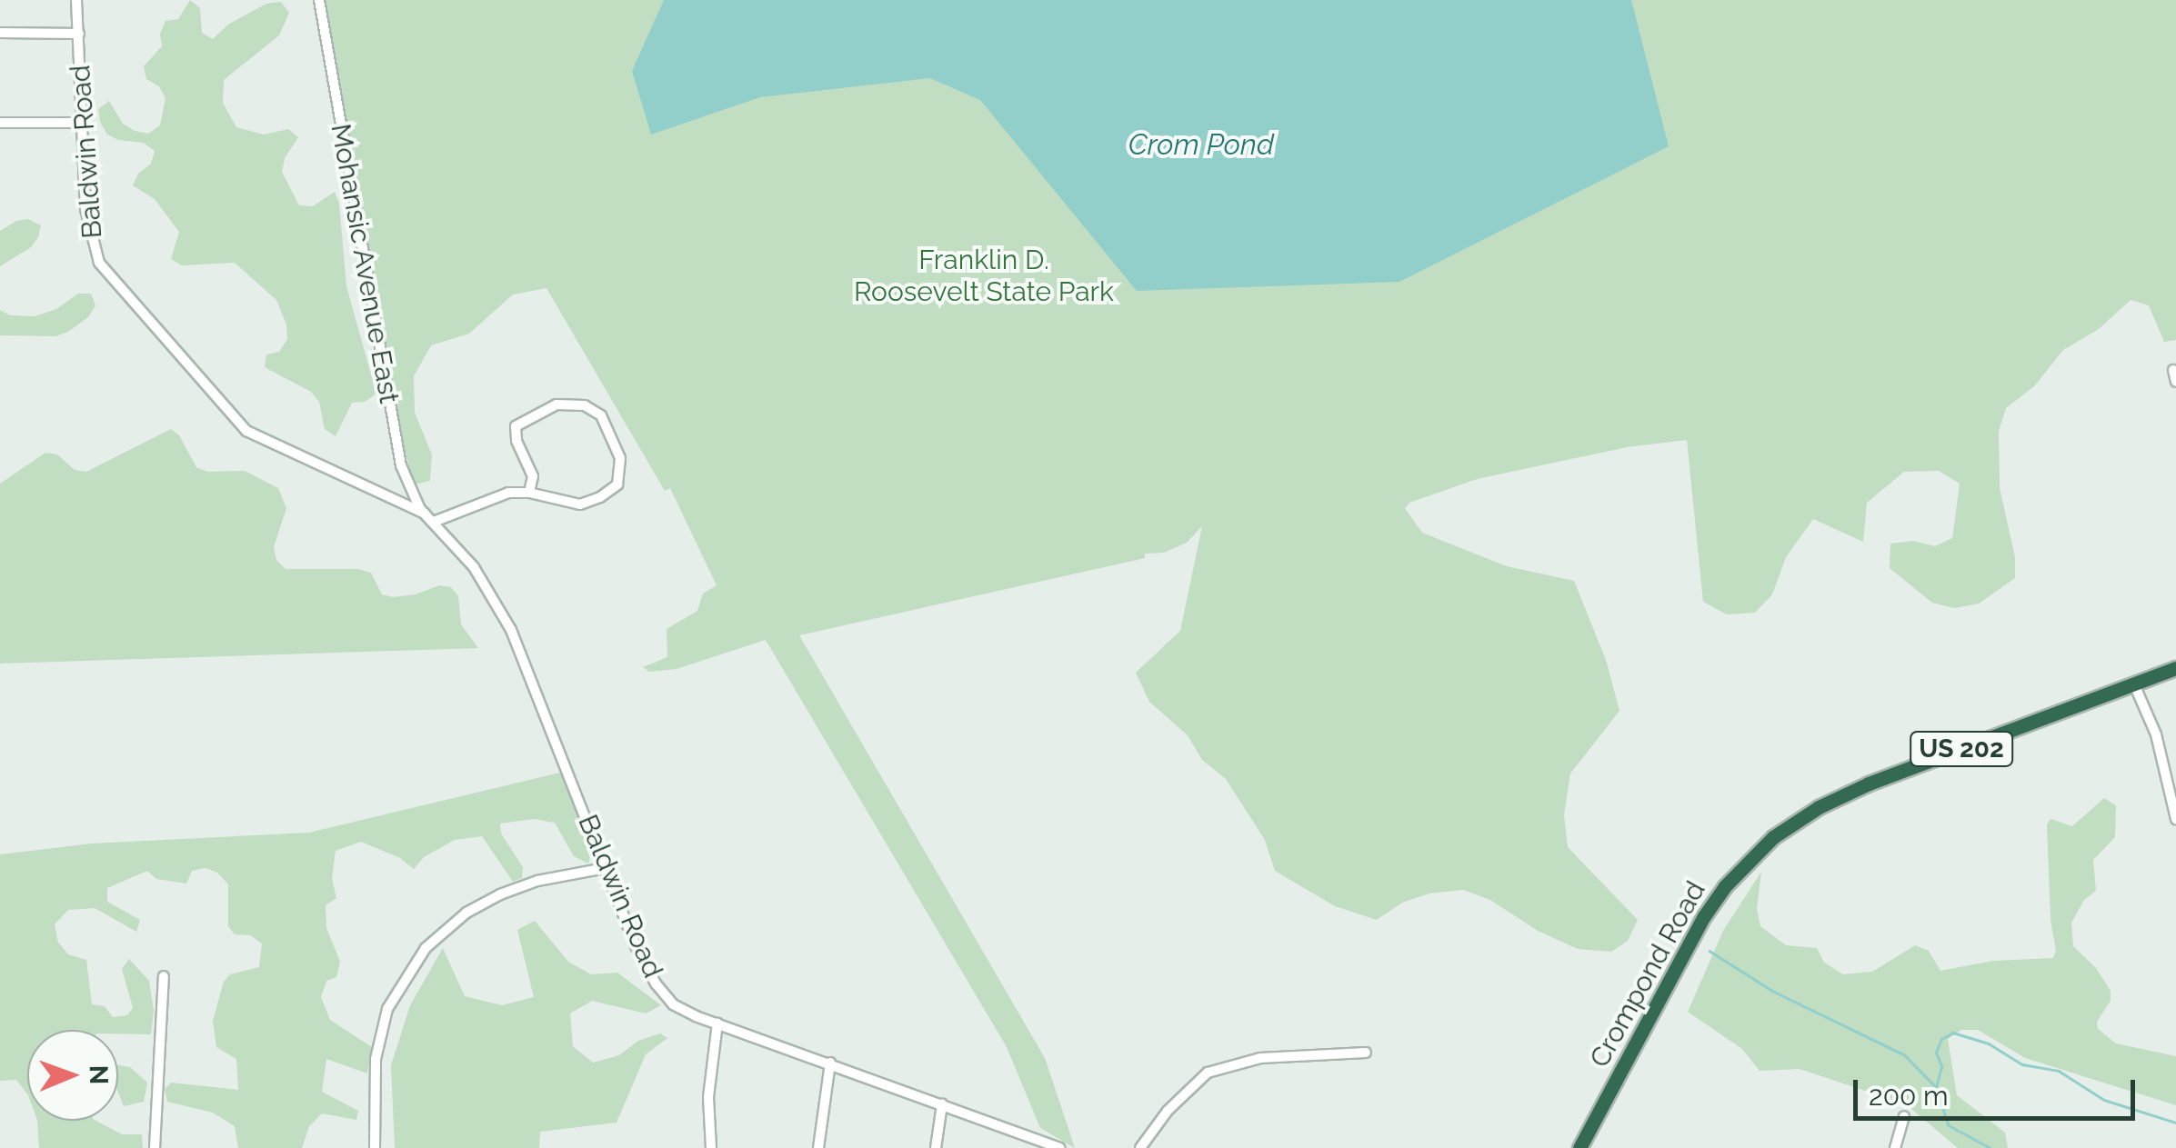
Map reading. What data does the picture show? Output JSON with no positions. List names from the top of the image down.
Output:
{
  "streets": {
    "highway": ["US 202", "Crompond Road"],
    "street": ["Baldwin Road", "Mohansic Avenue East"]
  },
  "crossings": [
    ["Baldwin Road", "Mohansic Avenue East"]
  ],
  "water": ["Crom Pond"],
  "parks": ["Franklin D. Roosevelt State Park"],
  "scale_bar": "200 m",
  "north": "right"
}
